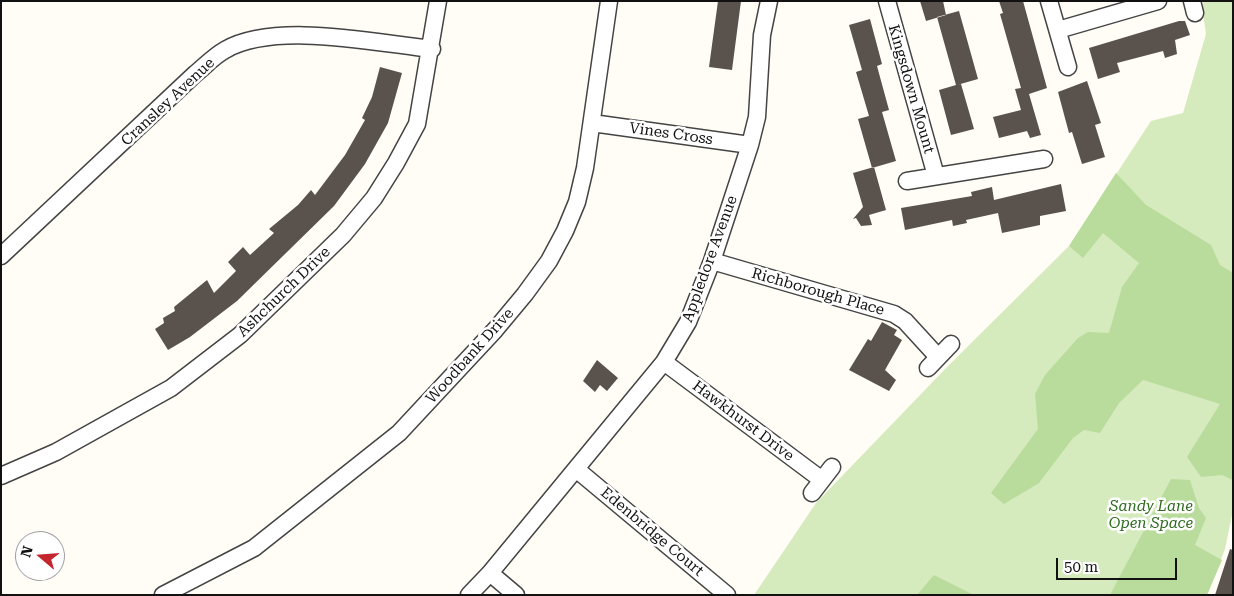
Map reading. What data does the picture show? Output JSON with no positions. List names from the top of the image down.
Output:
{
  "streets": {
    "street": [
      "Kingsdown Mount",
      "Cransley Avenue",
      "Vines Cross",
      "Appledore Avenue",
      "Ashchurch Drive",
      "Richborough Place",
      "Woodbank Drive",
      "Hawkhurst Drive",
      "Edenbridge Court"
    ]
  },
  "crossings": [
    ["Cransley Avenue", "Ashchurch Drive"],
    ["Vines Cross", "Appledore Avenue"],
    ["Vines Cross", "Woodbank Drive"],
    ["Appledore Avenue", "Richborough Place"],
    ["Appledore Avenue", "Hawkhurst Drive"],
    ["Appledore Avenue", "Edenbridge Court"]
  ],
  "parks": ["Sandy Lane Open Space"],
  "scale_bar": "50 m",
  "north": "left"
}
